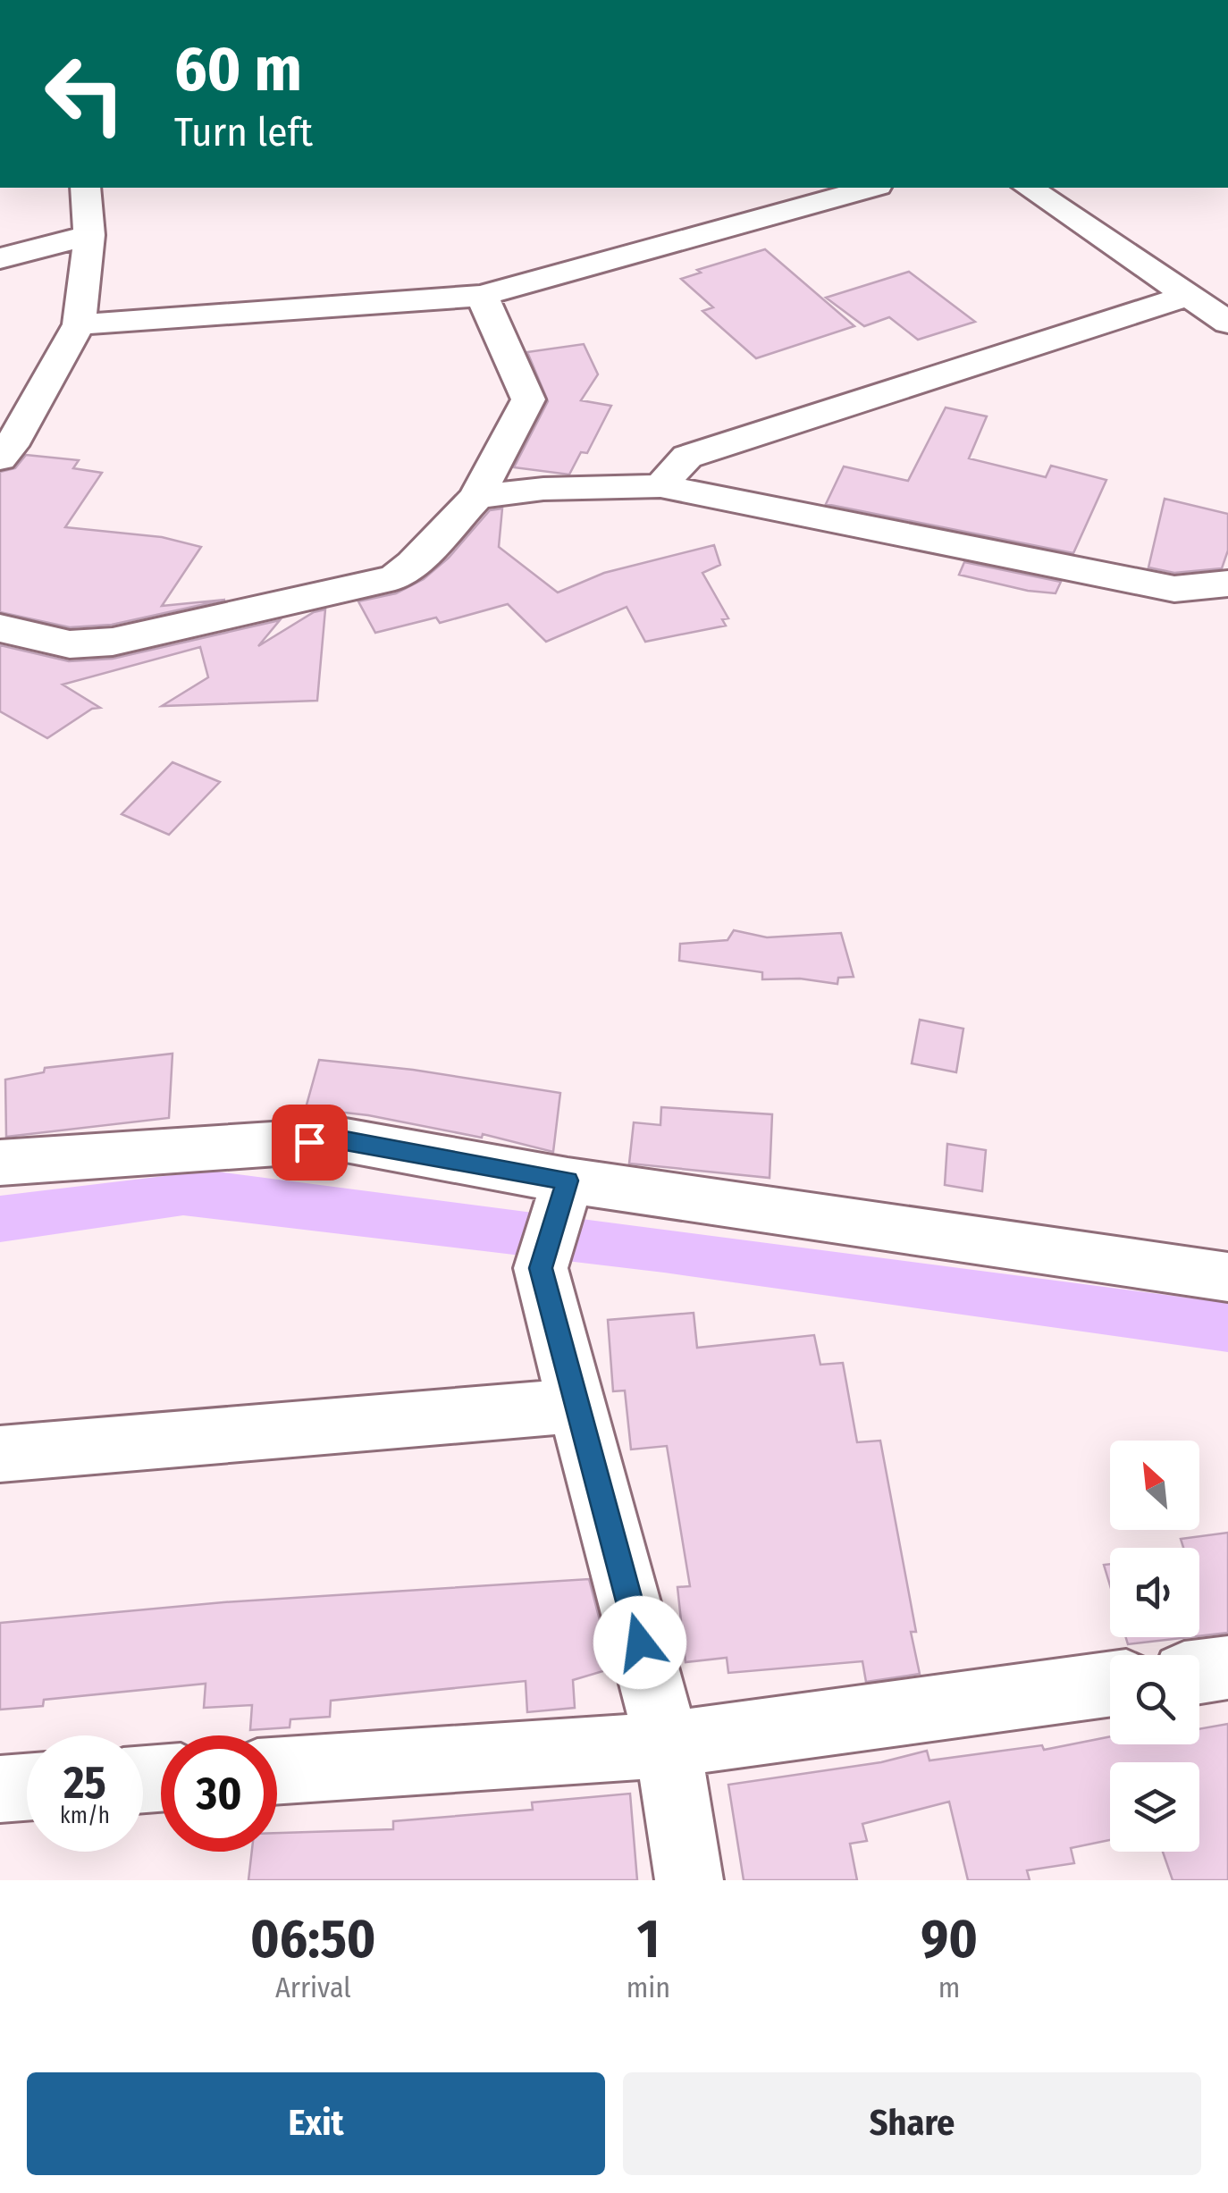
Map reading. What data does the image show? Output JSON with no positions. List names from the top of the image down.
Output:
{
  "north": "top left",
  "page": {
    "turn": ["60 m", "Turn left"],
    "speed": "25 km/h",
    "limit": "30",
    "eta": [
      "06:50",
      "Arrival",
      "1",
      "min",
      "90",
      "m"
    ],
    "buttons": ["Exit", "Share"]
  }
}
